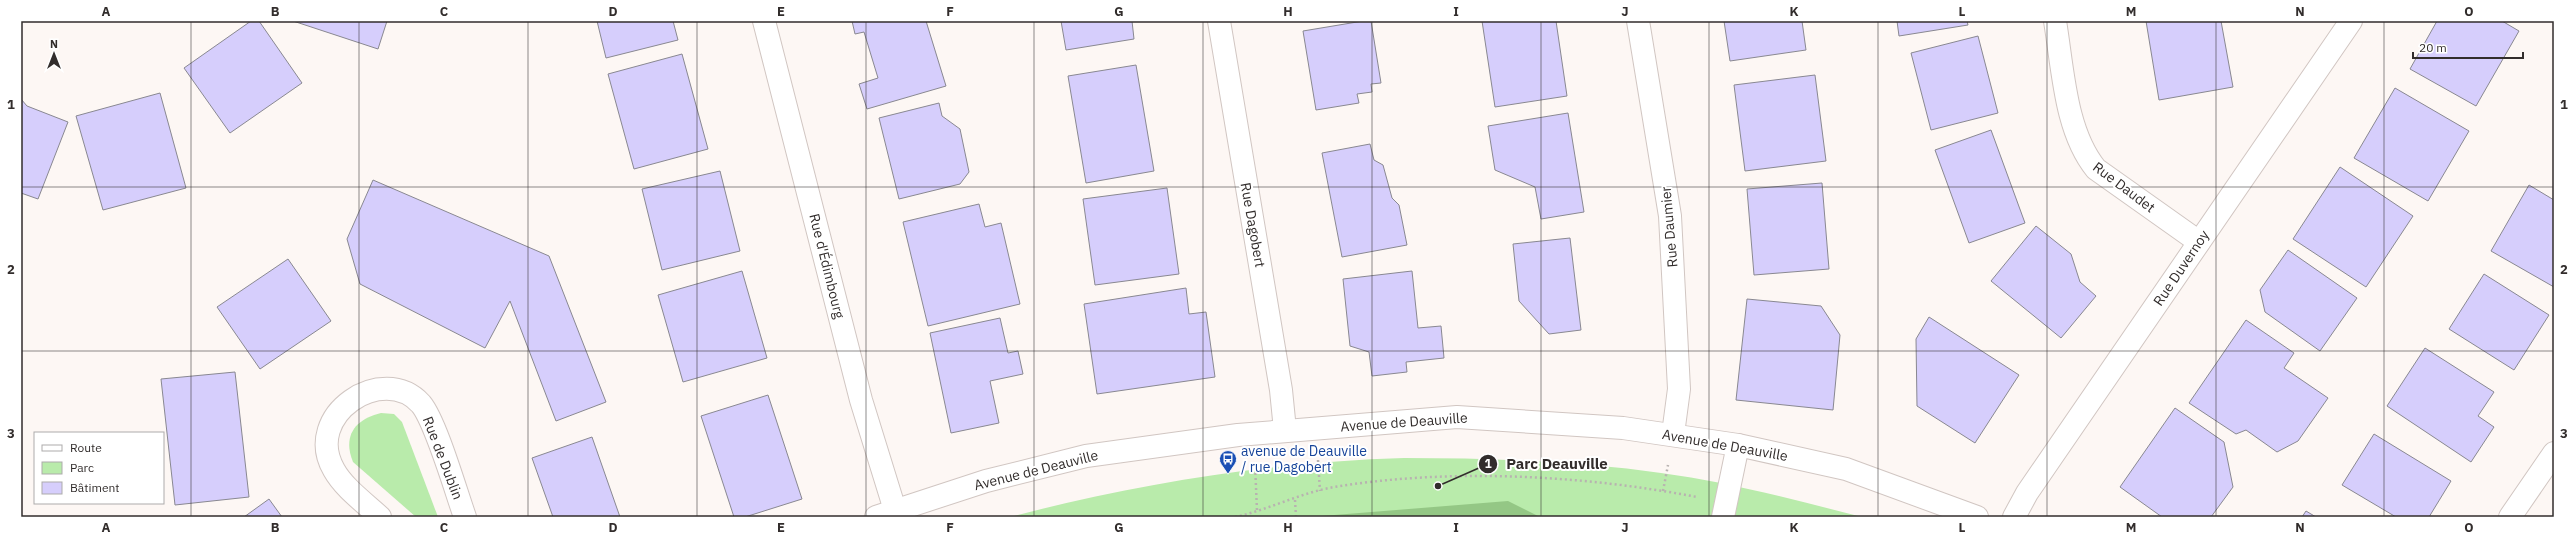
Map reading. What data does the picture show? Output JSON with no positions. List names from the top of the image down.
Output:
{
  "streets": {
    "street": [
      "Rue Daudet",
      "Rue Dagobert",
      "Rue Daumier",
      "Rue d'Édimbourg",
      "Rue Duvernoy",
      "Avenue de Deauville",
      "Rue de Dublin"
    ]
  },
  "crossings": [
    ["Rue Daudet", "Rue Duvernoy"],
    ["Rue Dagobert", "Avenue de Deauville"],
    ["Rue Daumier", "Avenue de Deauville"],
    ["Rue d'Édimbourg", "Avenue de Deauville"]
  ],
  "places": {
    "bus stop": ["avenue de Deauville / rue Dagobert"],
    "other": ["Parc Deauville"]
  },
  "legend": ["Route", "Parc", "Bâtiment"],
  "scale_bar": "20 m",
  "north": "top",
  "grid": {
    "columns": [
      "A",
      "B",
      "C",
      "D",
      "E",
      "F",
      "G",
      "H",
      "I",
      "J",
      "K",
      "L",
      "M",
      "N",
      "O"
    ],
    "rows": ["1", "2", "3"]
  }
}
